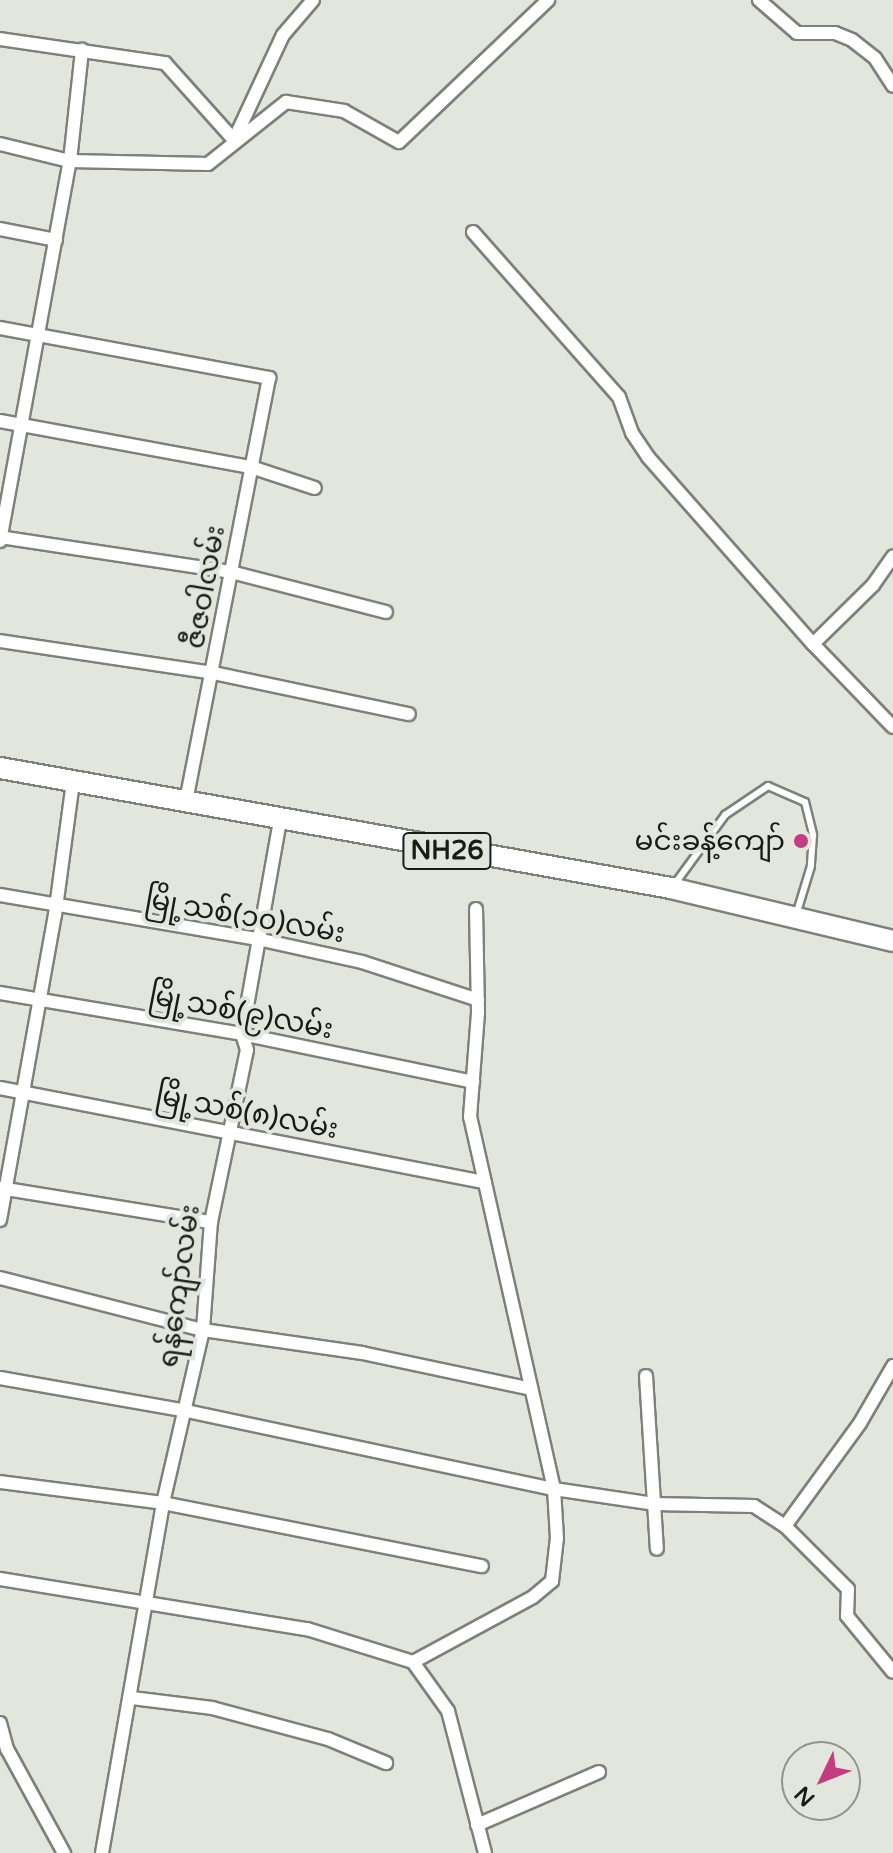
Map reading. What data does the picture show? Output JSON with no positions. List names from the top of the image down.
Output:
{
  "streets": {
    "highway": ["NH26"],
    "street": [
      "ဇီဇဝါလမ်း",
      "မြို့သစ်(၁၀)လမ်း",
      "မြို့သစ်(၉)လမ်း",
      "မြို့သစ်(၈)လမ်း",
      "ရန်ကျော်လမ်း"
    ]
  },
  "crossings": [
    ["ဇီဇဝါလမ်း", "NH26"],
    ["NH26", "ရန်ကျော်လမ်း"],
    ["မြို့သစ်(၁၀)လမ်း", "ရန်ကျော်လမ်း"],
    ["မြို့သစ်(၉)လမ်း", "ရန်ကျော်လမ်း"],
    ["မြို့သစ်(၈)လမ်း", "ရန်ကျော်လမ်း"]
  ],
  "places": ["မင်းခန့်ကျော်"],
  "north": "bottom left"
}
